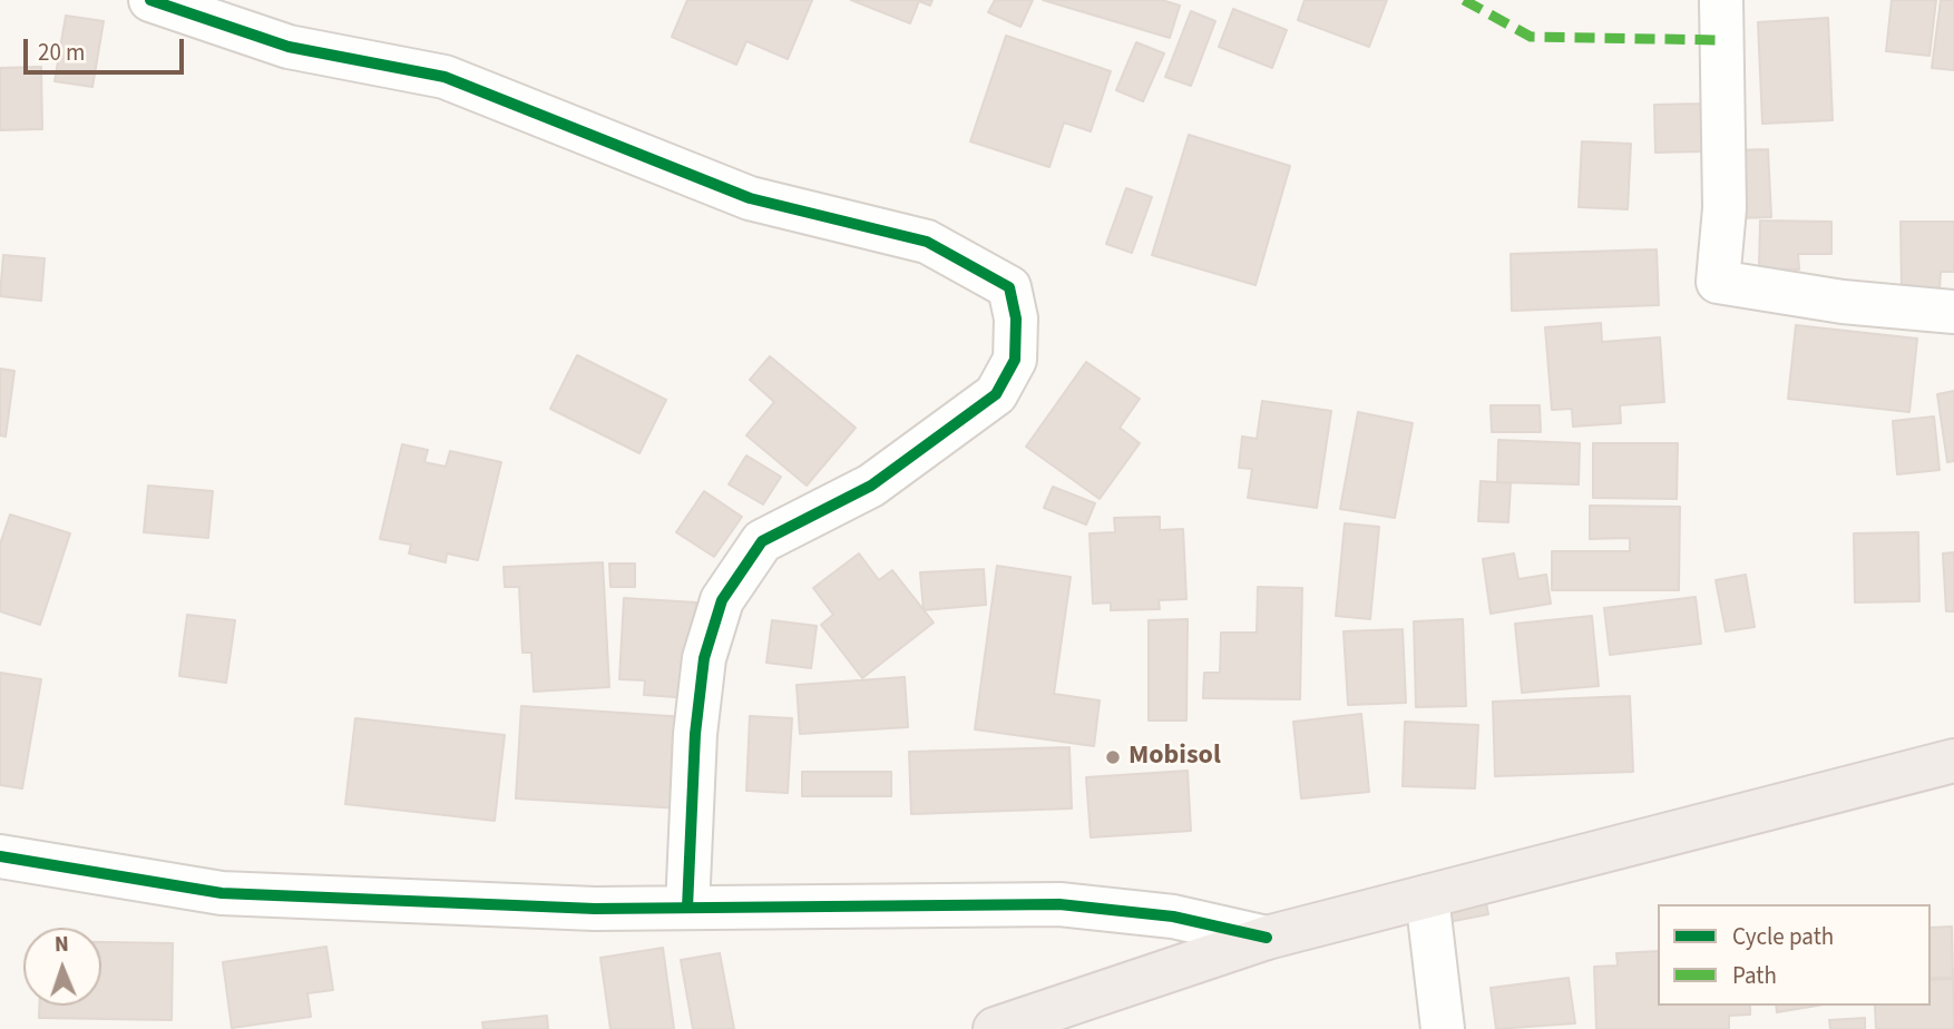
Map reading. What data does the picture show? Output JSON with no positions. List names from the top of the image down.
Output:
{
  "places": ["Mobisol"],
  "legend": ["Cycle path", "Path"],
  "scale_bar": "20 m",
  "north": "top"
}
